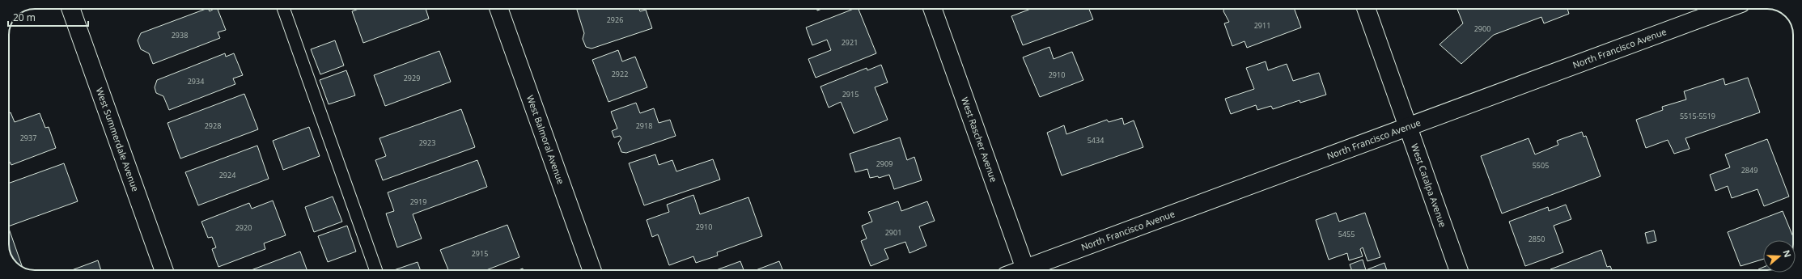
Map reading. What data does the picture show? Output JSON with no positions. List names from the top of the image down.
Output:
{
  "streets": {
    "street": [
      "North Francisco Avenue",
      "West Summerdale Avenue",
      "West Balmoral Avenue",
      "West Rascher Avenue",
      "West Catalpa Avenue"
    ]
  },
  "crossings": [
    ["North Francisco Avenue", "West Catalpa Avenue"]
  ],
  "house_numbers": [
    "2926",
    "2911",
    "2900",
    "2938",
    "2921",
    "2922",
    "2910",
    "2929",
    "2934",
    "2915",
    "5515-5519",
    "2928",
    "2918",
    "2937",
    "5434",
    "2923",
    "2909",
    "5505",
    "2849",
    "2924",
    "2919",
    "2910",
    "2920",
    "2901",
    "5455",
    "2850",
    "2915"
  ],
  "scale_bar": "20 m",
  "north": "right"
}
